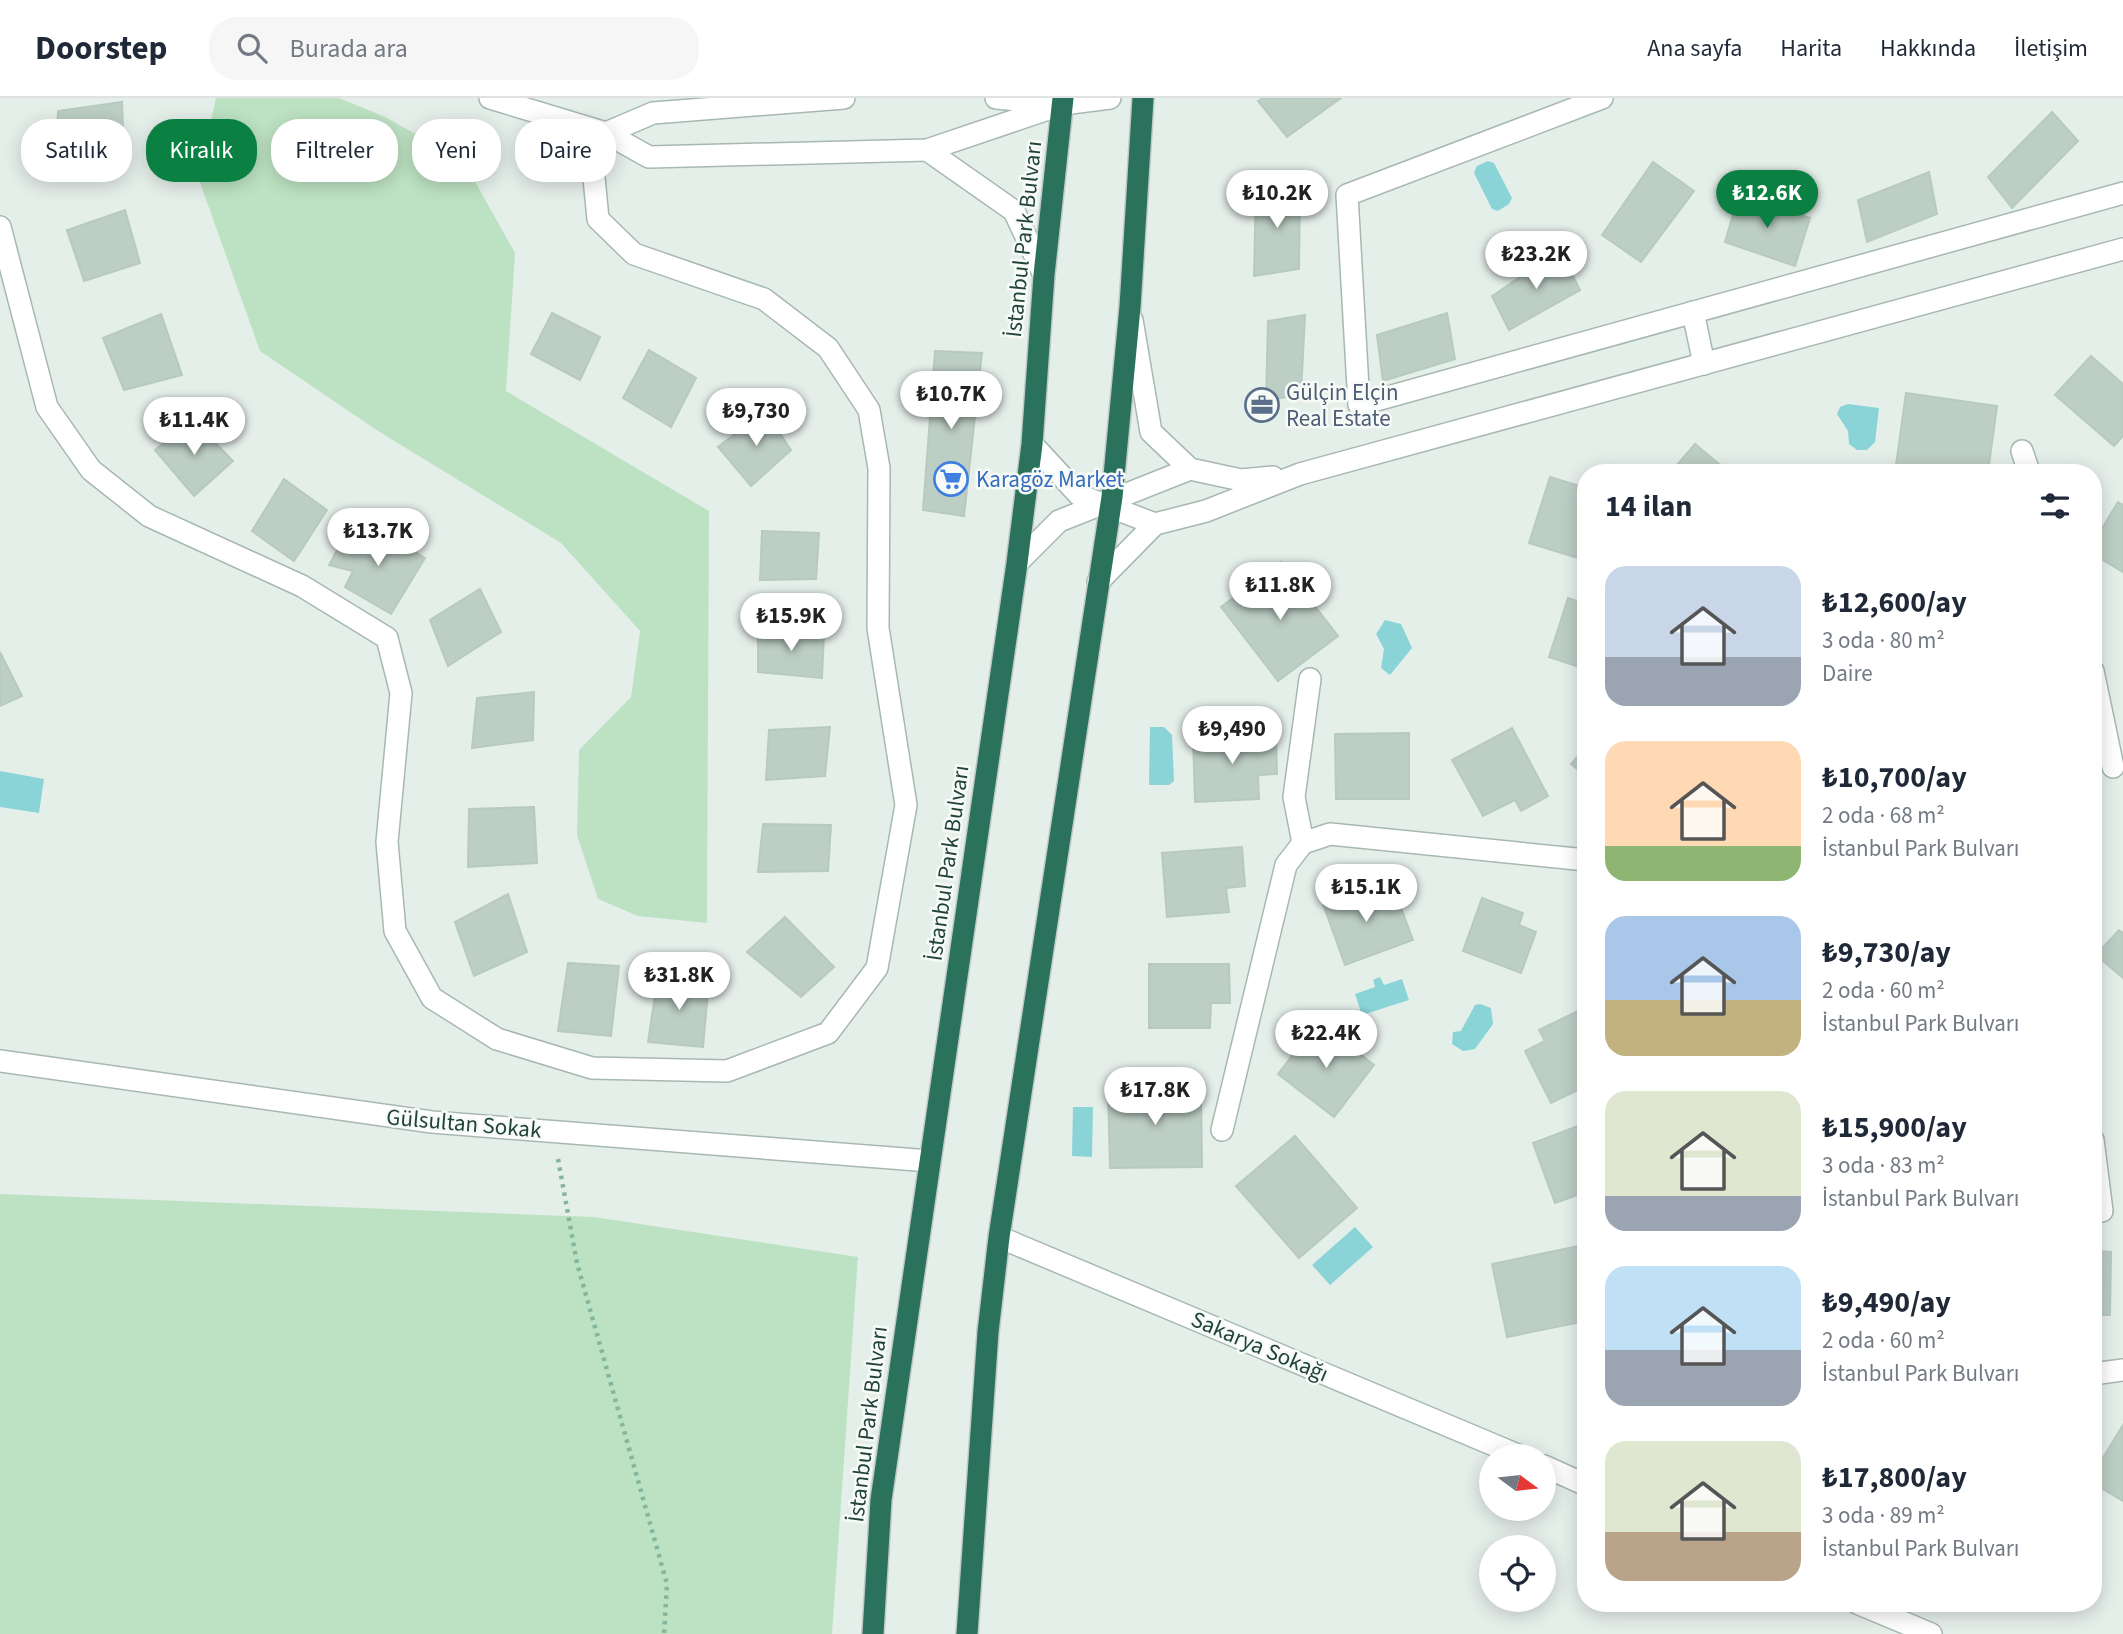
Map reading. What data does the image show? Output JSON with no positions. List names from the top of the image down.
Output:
{
  "streets": {
    "highway": ["İstanbul Park Bulvarı"],
    "street": ["Gülsultan Sokak", "Sakarya Sokağı"]
  },
  "crossings": [
    ["İstanbul Park Bulvarı", "Gülsultan Sokak"]
  ],
  "places": {
    "office": ["Gülçin Elçin Real Estate"],
    "supermarket": ["Karagöz Market"]
  },
  "north": "right",
  "page": {
    "header": "Doorstep",
    "search": "Burada ara",
    "nav": [
      "Ana sayfa",
      "Harita",
      "Hakkında",
      "İletişim"
    ],
    "chip": [
      "Satılık",
      "Kiralık",
      "Filtreler",
      "Yeni",
      "Daire"
    ],
    "price": [
      "₺10.2K",
      "₺12.6K",
      "₺23.2K",
      "₺10.7K",
      "₺9,730",
      "₺11.4K",
      "₺13.7K",
      "₺11.8K",
      "₺15.9K",
      "₺9,490",
      "₺15.1K",
      "₺31.8K",
      "₺22.4K",
      "₺17.8K"
    ],
    "heading": "14 ilan",
    "list": [
      {
        "name": "₺12,600/ay",
        "note": "3 oda · 80 m² · Daire"
      },
      {
        "name": "₺10,700/ay",
        "note": "2 oda · 68 m² · İstanbul Park Bulvarı"
      },
      {
        "name": "₺9,730/ay",
        "note": "2 oda · 60 m² · İstanbul Park Bulvarı"
      },
      {
        "name": "₺15,900/ay",
        "note": "3 oda · 83 m² · İstanbul Park Bulvarı"
      },
      {
        "name": "₺9,490/ay",
        "note": "2 oda · 60 m² · İstanbul Park Bulvarı"
      },
      {
        "name": "₺17,800/ay",
        "note": "3 oda · 89 m² · İstanbul Park Bulvarı"
      }
    ]
  }
}
